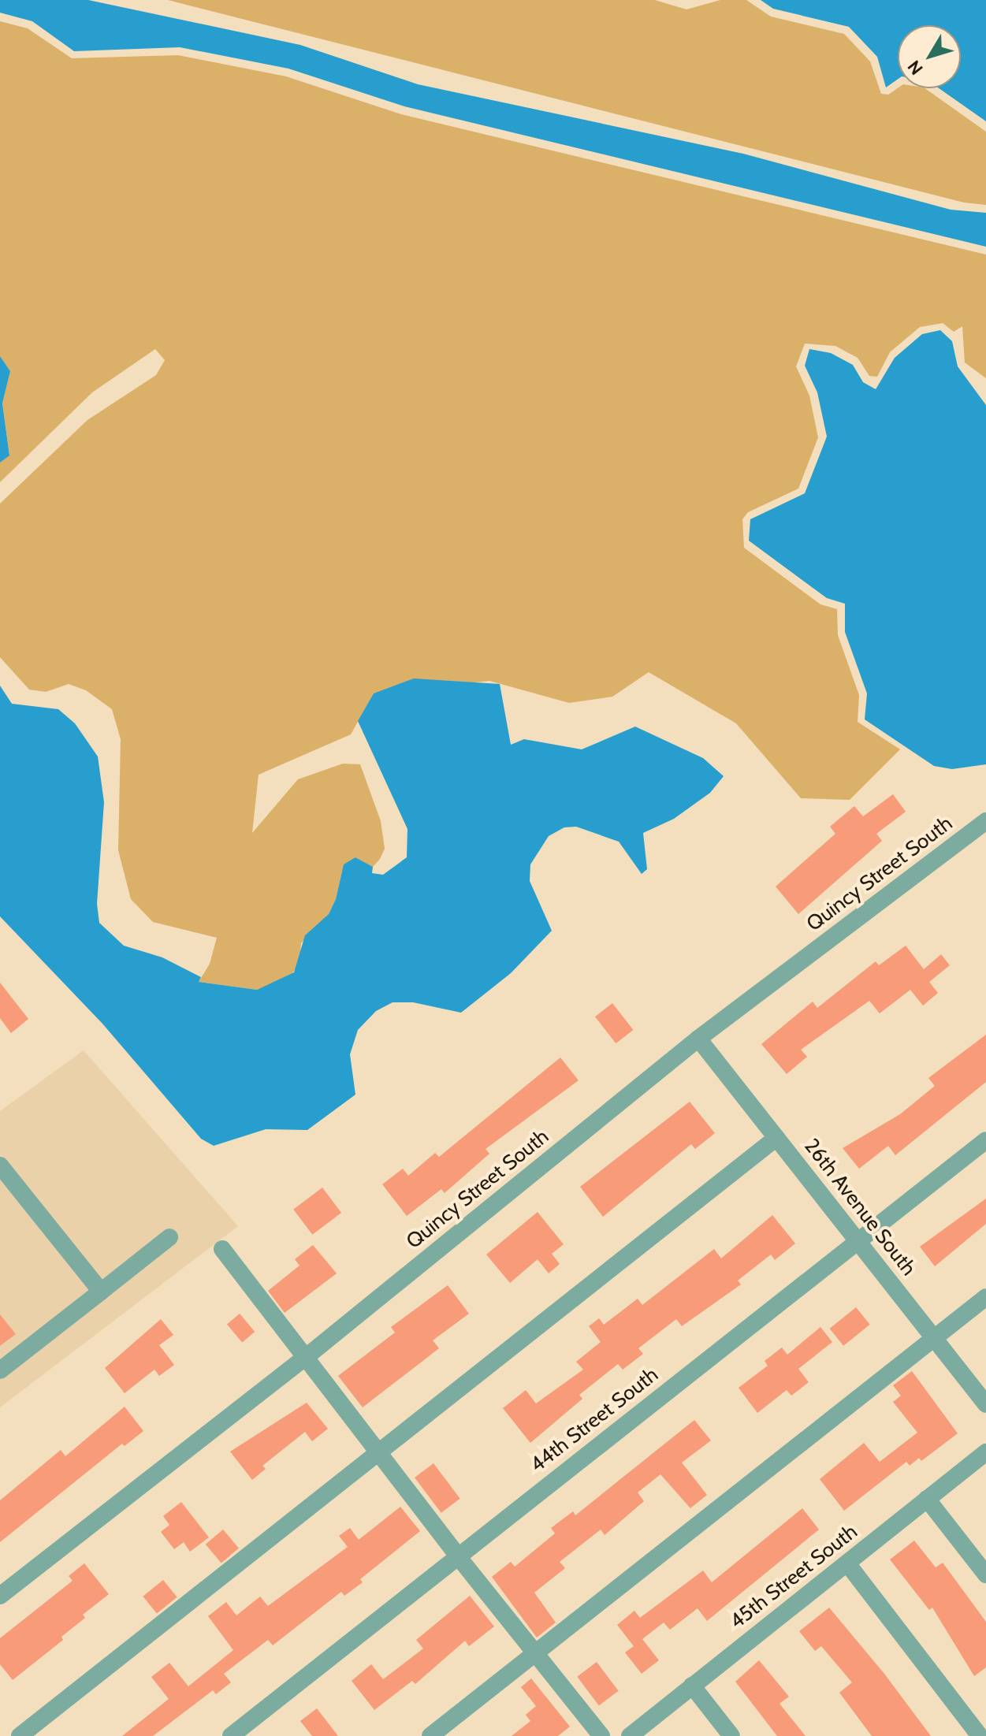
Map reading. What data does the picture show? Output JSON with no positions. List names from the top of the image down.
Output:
{
  "streets": {
    "street": [
      "Quincy Street South",
      "26th Avenue South",
      "44th Street South",
      "45th Street South"
    ]
  },
  "crossings": [
    ["Quincy Street South", "26th Avenue South"],
    ["26th Avenue South", "44th Street South"]
  ],
  "north": "bottom left"
}
